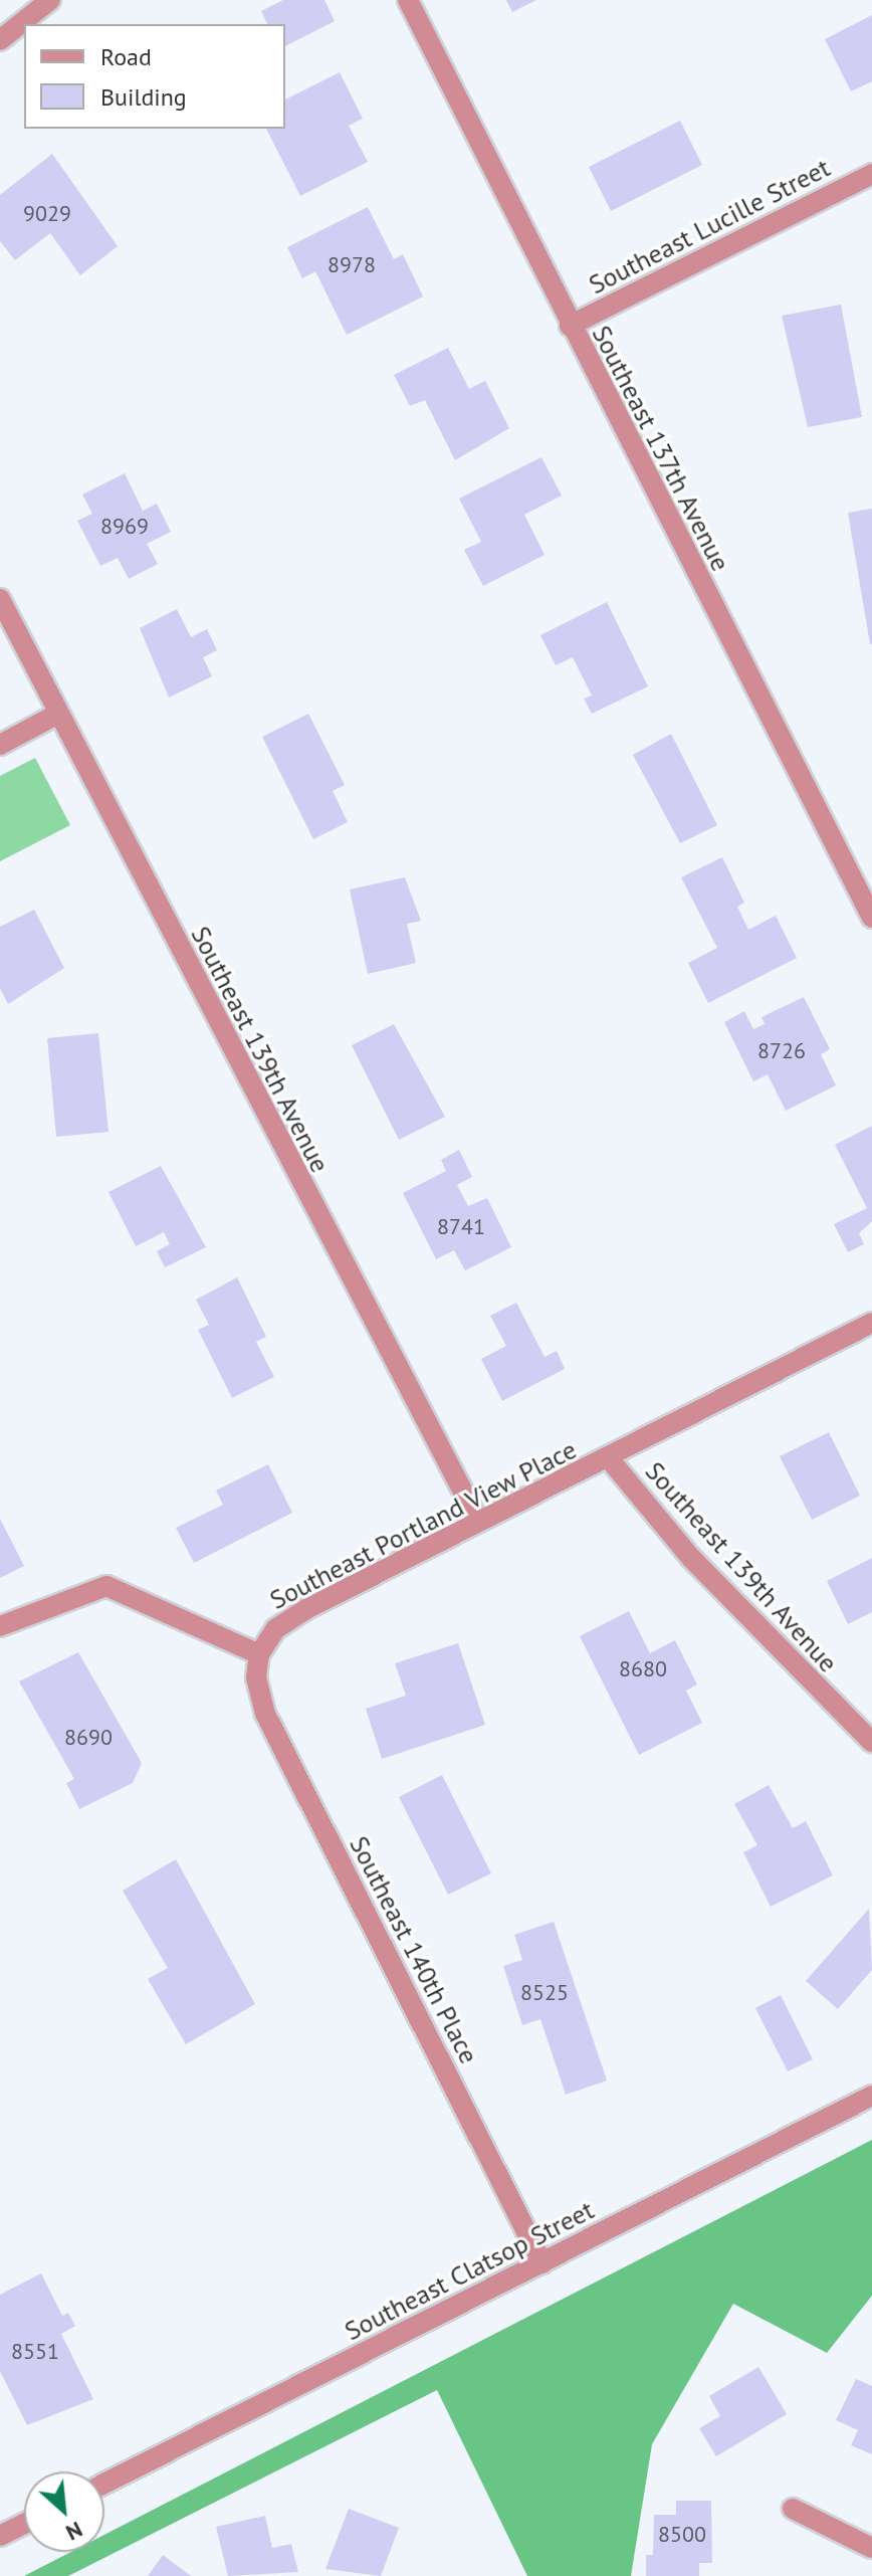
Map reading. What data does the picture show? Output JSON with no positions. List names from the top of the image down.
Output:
{
  "streets": {
    "street": [
      "Southeast Lucille Street",
      "Southeast 137th Avenue",
      "Southeast 139th Avenue",
      "Southeast Portland View Place",
      "Southeast 140th Place",
      "Southeast Clatsop Street"
    ]
  },
  "crossings": [
    ["Southeast Lucille Street", "Southeast 137th Avenue"],
    ["Southeast 139th Avenue", "Southeast Portland View Place"],
    ["Southeast Portland View Place", "Southeast 140th Place"],
    ["Southeast 140th Place", "Southeast Clatsop Street"]
  ],
  "house_numbers": [
    "9029",
    "8978",
    "8969",
    "8726",
    "8741",
    "8680",
    "8690",
    "8525",
    "8551",
    "8500"
  ],
  "legend": ["Road", "Building"],
  "north": "bottom right"
}
